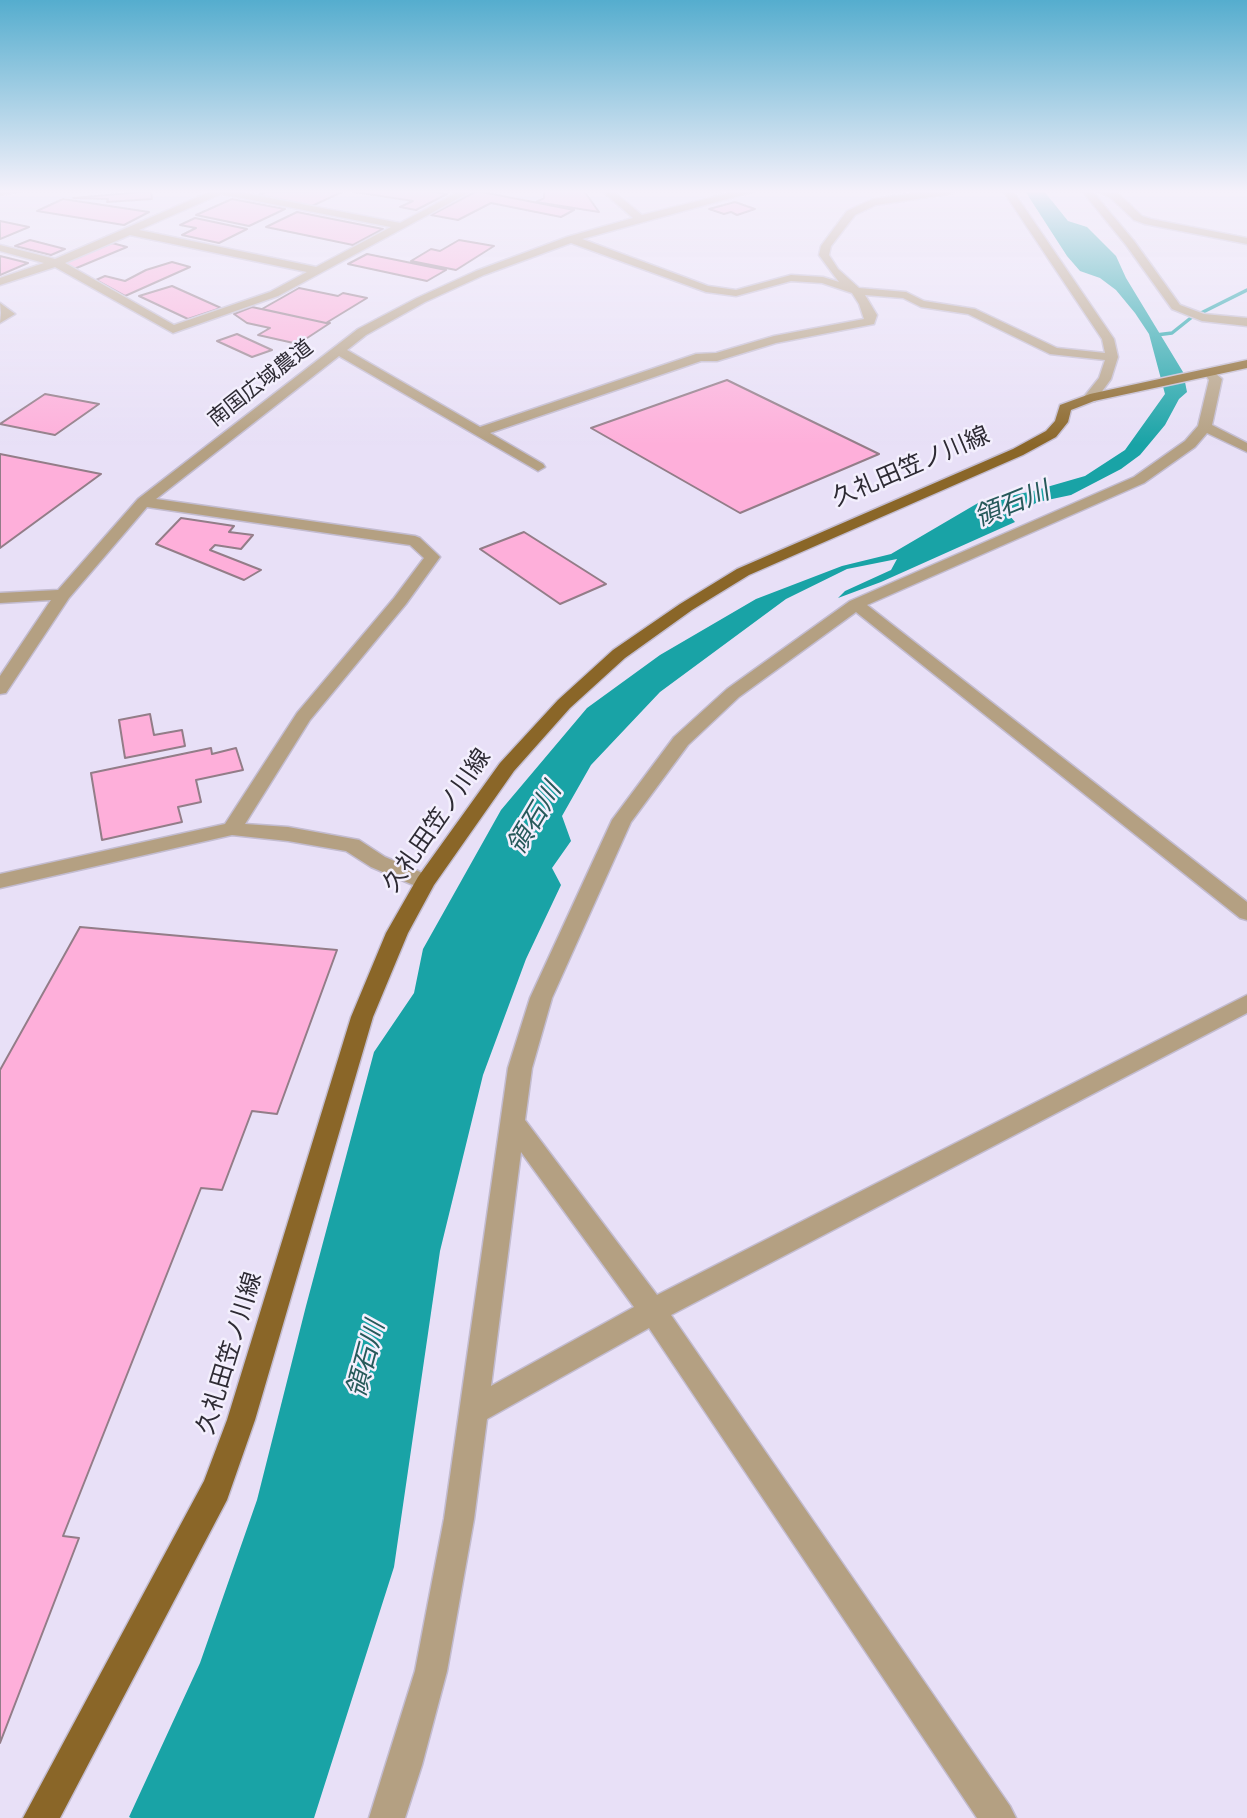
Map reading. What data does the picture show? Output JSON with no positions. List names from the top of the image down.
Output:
{
  "streets": {
    "main road": ["久礼田笠ノ川線"],
    "street": ["南国広域農道"]
  },
  "water": ["領石川"]
}
